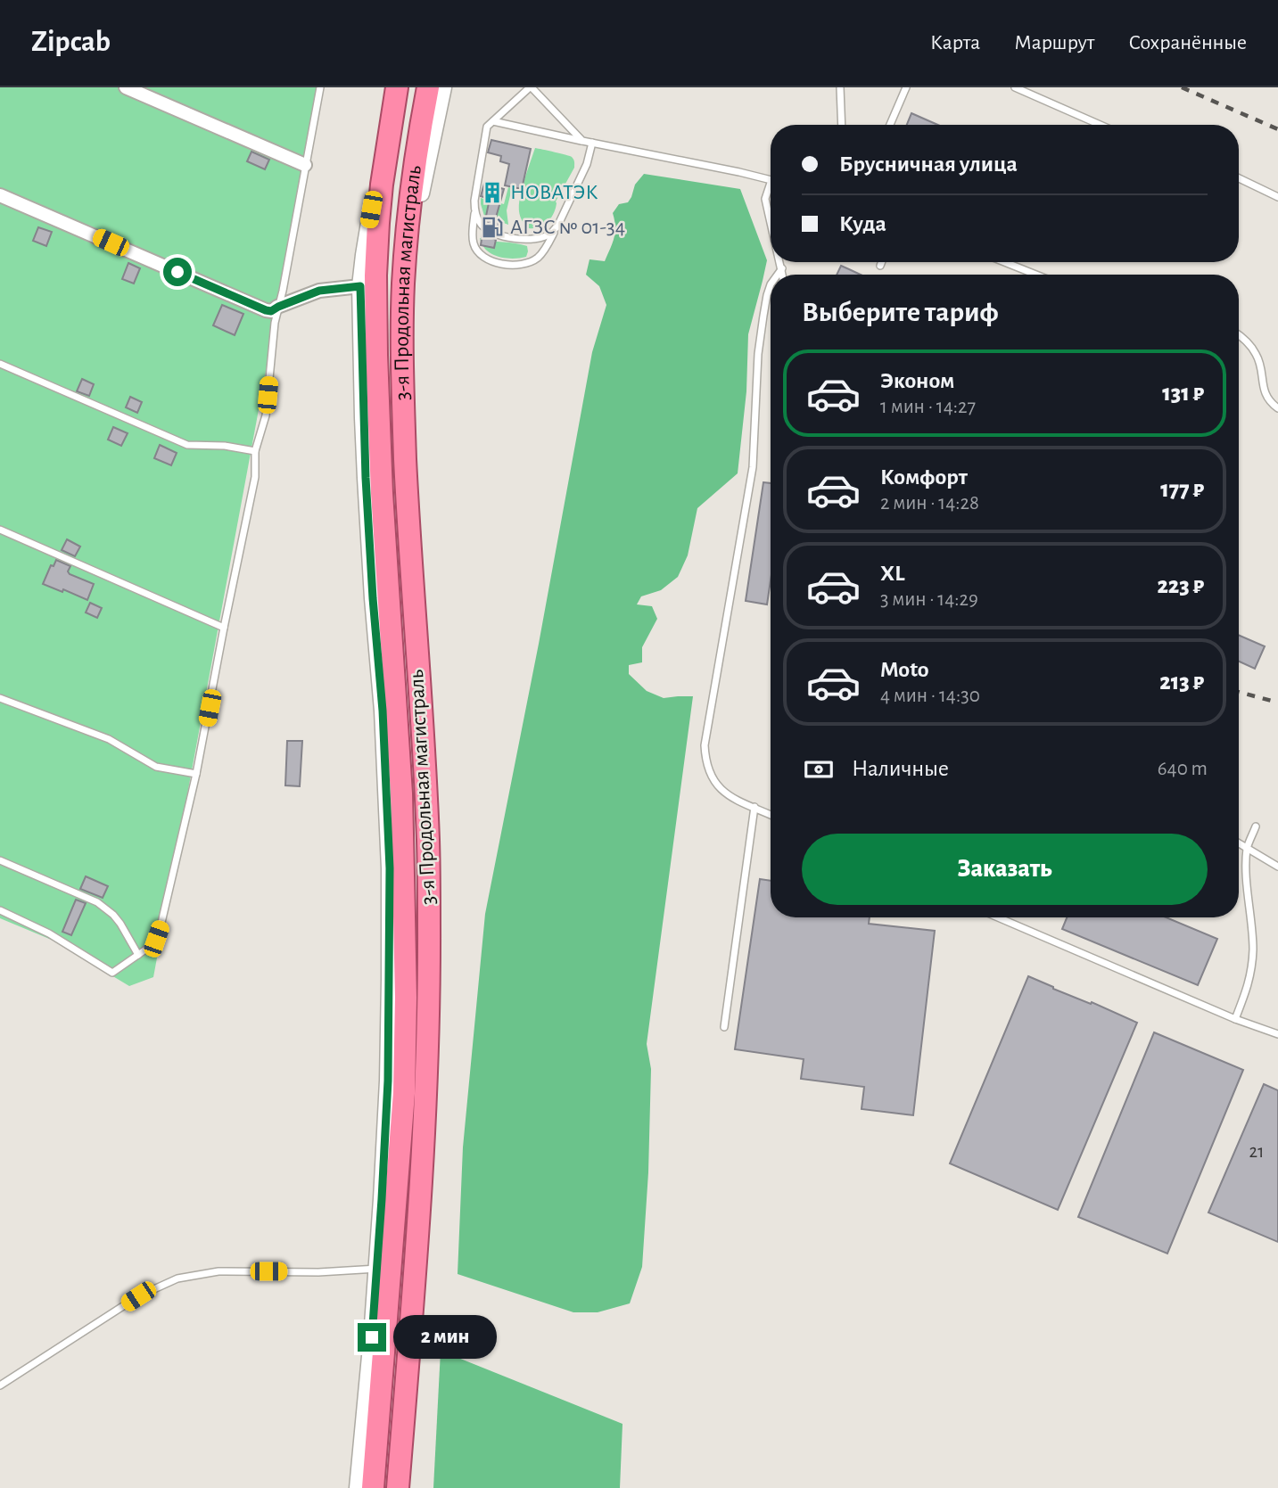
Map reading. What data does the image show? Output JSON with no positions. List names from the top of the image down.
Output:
{
  "streets": {
    "highway": ["3-я Продольная магистраль"]
  },
  "places": {
    "building": ["НОВАТЭК"],
    "fuel station": ["АГЗС № 01-34"]
  },
  "house_numbers": ["21"],
  "page": {
    "header": "Zipcab",
    "nav": ["Карта", "Маршрут", "Сохранённые"],
    "banner": ["Брусничная улица", "Куда"],
    "heading": "Выберите тариф",
    "list": [
      {
        "name": "Эконом",
        "note": "1 мин · 14:27",
        "value": "131 ₽"
      },
      {
        "name": "Комфорт",
        "note": "2 мин · 14:28",
        "value": "177 ₽"
      },
      {
        "name": "XL",
        "note": "3 мин · 14:29",
        "value": "223 ₽"
      },
      {
        "name": "Moto",
        "note": "4 мин · 14:30",
        "value": "213 ₽"
      }
    ],
    "pay": ["Наличные", "640 m"],
    "buttons": "Заказать",
    "bubble": "2 мин"
  }
}
